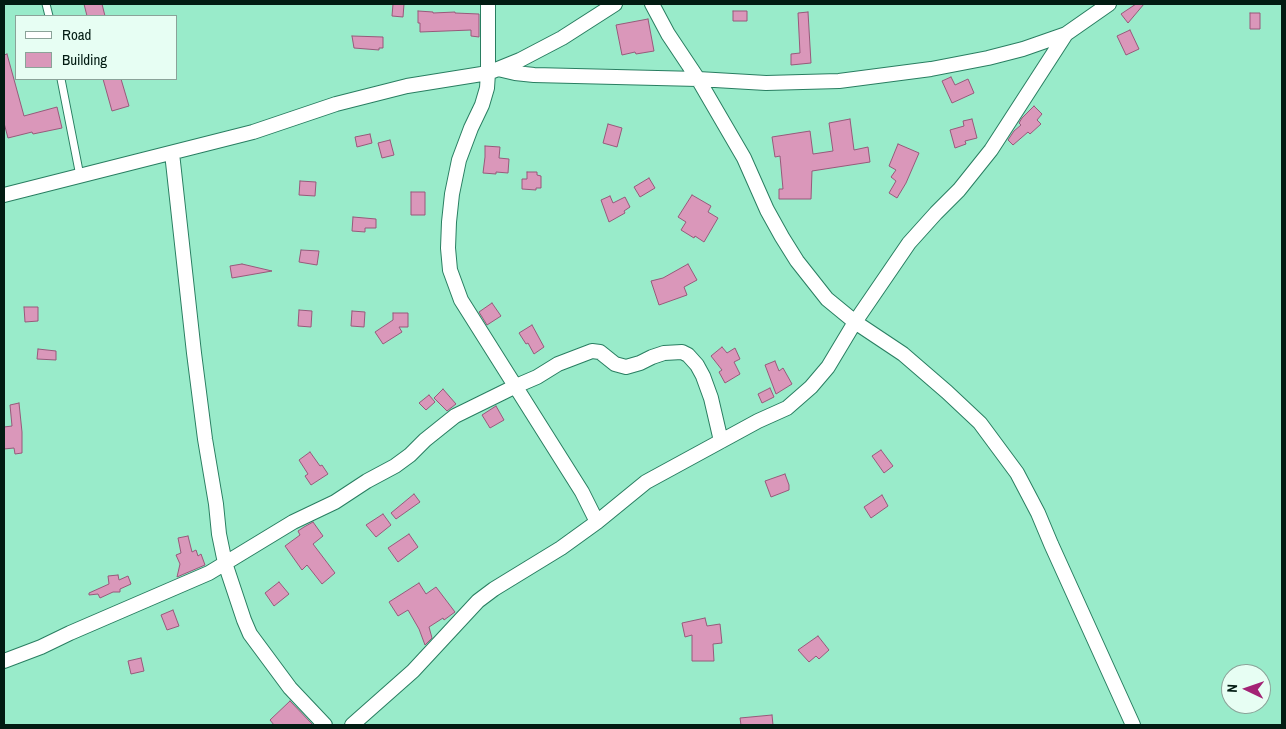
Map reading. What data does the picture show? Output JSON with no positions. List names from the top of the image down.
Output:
{
  "legend": ["Road", "Building"],
  "north": "left"
}
